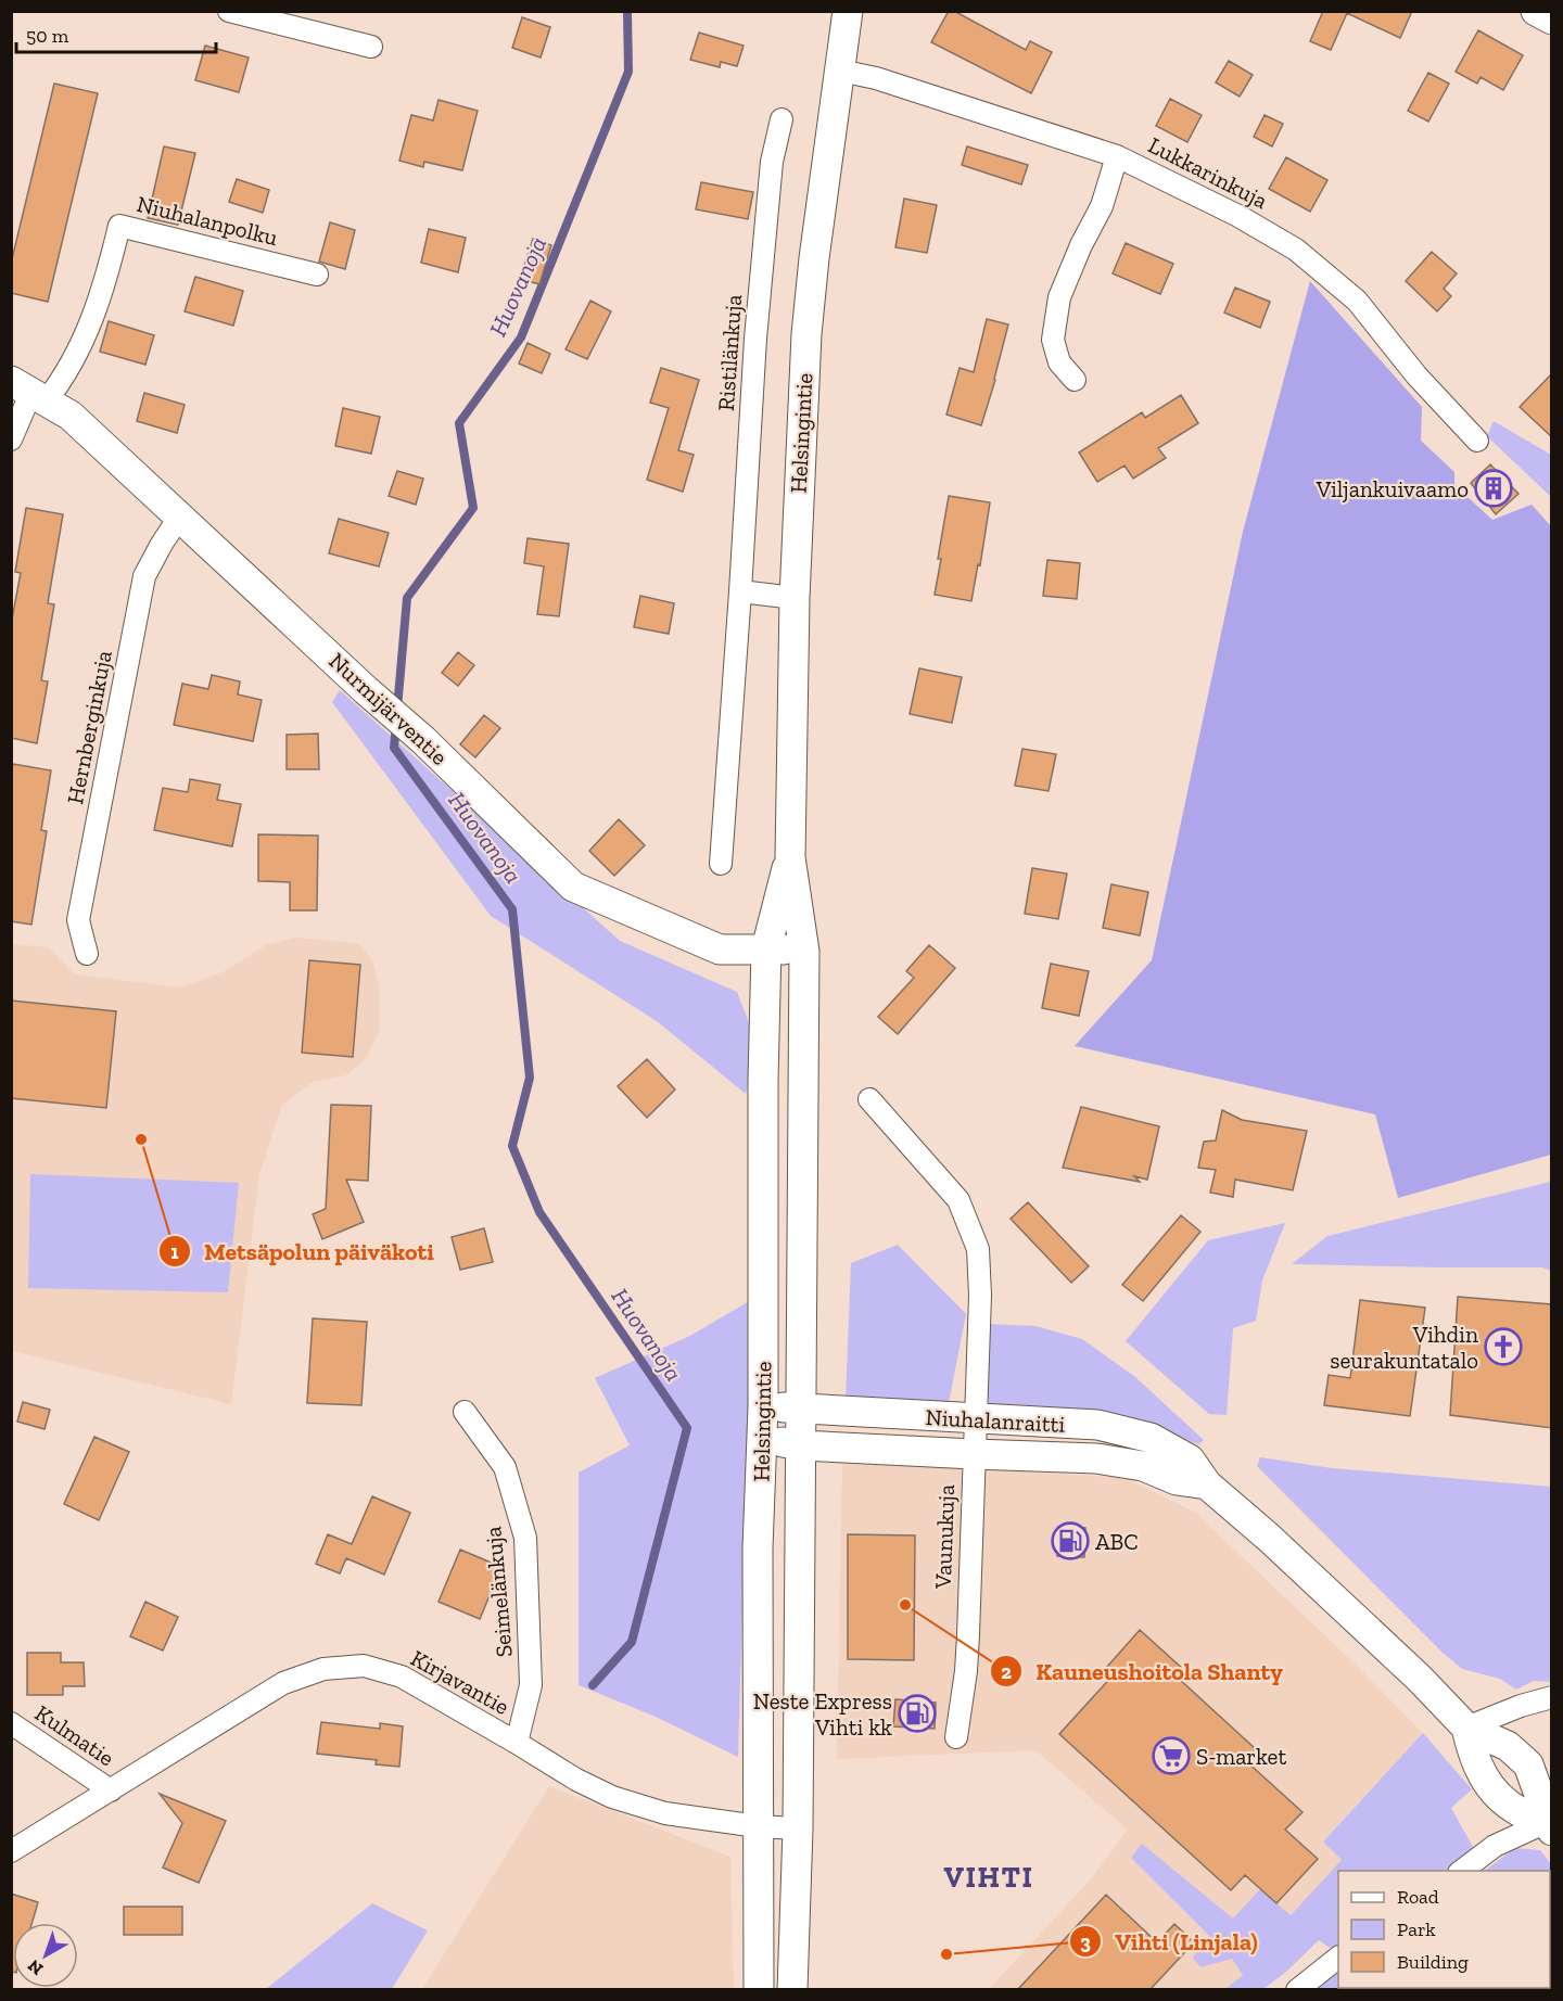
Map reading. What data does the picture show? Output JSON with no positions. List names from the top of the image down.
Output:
{
  "streets": {
    "street": [
      "Lukkarinkuja",
      "Niuhalanpolku",
      "Ristilänkuja",
      "Helsingintie",
      "Nurmijärventie",
      "Hernberginkuja",
      "Niuhalanraitti",
      "Vaunukuja",
      "Seimelänkuja",
      "Kirjavantie",
      "Kulmatie"
    ]
  },
  "crossings": [
    ["Lukkarinkuja", "Helsingintie"],
    ["Niuhalanpolku", "Nurmijärventie"],
    ["Helsingintie", "Nurmijärventie"],
    ["Helsingintie", "Niuhalanraitti"],
    ["Helsingintie", "Kirjavantie"],
    ["Nurmijärventie", "Hernberginkuja"],
    ["Niuhalanraitti", "Vaunukuja"],
    ["Seimelänkuja", "Kirjavantie"],
    ["Kirjavantie", "Kulmatie"]
  ],
  "districts": ["VIHTI"],
  "water": ["Huovanoja"],
  "places": {
    "building": ["Viljankuivaamo"],
    "other": ["Metsäpolun päiväkoti", "Kauneushoitola Shanty", "Vihti (Linjala)"],
    "church": ["Vihdin seurakuntatalo"],
    "fuel station": ["ABC", "Neste Express Vihti kk"],
    "supermarket": ["S-market"]
  },
  "legend": ["Road", "Park", "Building"],
  "scale_bar": "50 m",
  "north": "bottom left"
}
